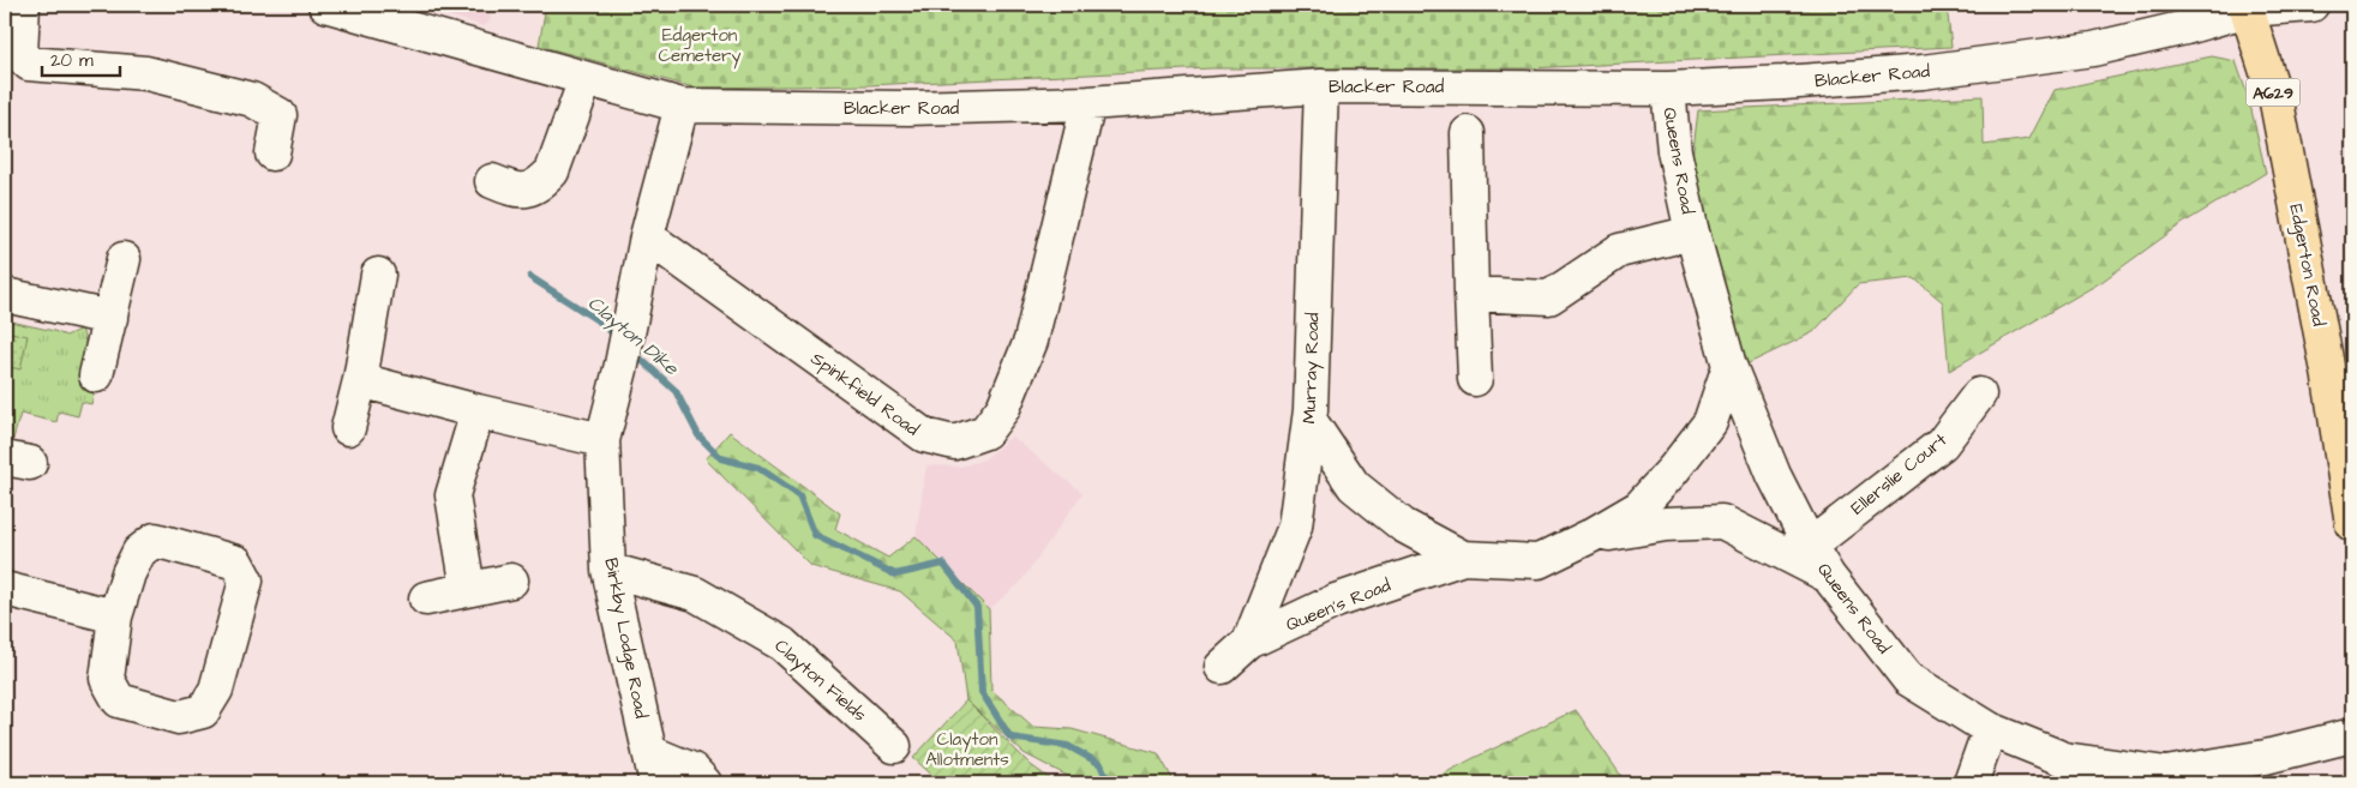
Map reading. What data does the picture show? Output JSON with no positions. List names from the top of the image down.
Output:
{
  "streets": {
    "highway": ["A629", "Edgerton Road"],
    "street": [
      "Blacker Road",
      "Queens Road",
      "Murray Road",
      "Spinkfield Road",
      "Ellerslie Court",
      "Queen's Road",
      "Birkby Lodge Road",
      "Clayton Fields"
    ]
  },
  "crossings": [
    ["Blacker Road", "Queens Road"],
    ["Blacker Road", "Edgerton Road"],
    ["Blacker Road", "Murray Road"],
    ["Blacker Road", "Spinkfield Road"],
    ["Blacker Road", "Birkby Lodge Road"],
    ["Queens Road", "Ellerslie Court"],
    ["Murray Road", "Queen's Road"],
    ["Spinkfield Road", "Birkby Lodge Road"],
    ["Birkby Lodge Road", "Clayton Fields"]
  ],
  "water": ["Clayton Dike"],
  "parks": ["Edgerton Cemetery", "Clayton Allotments"],
  "scale_bar": "20 m"
}
